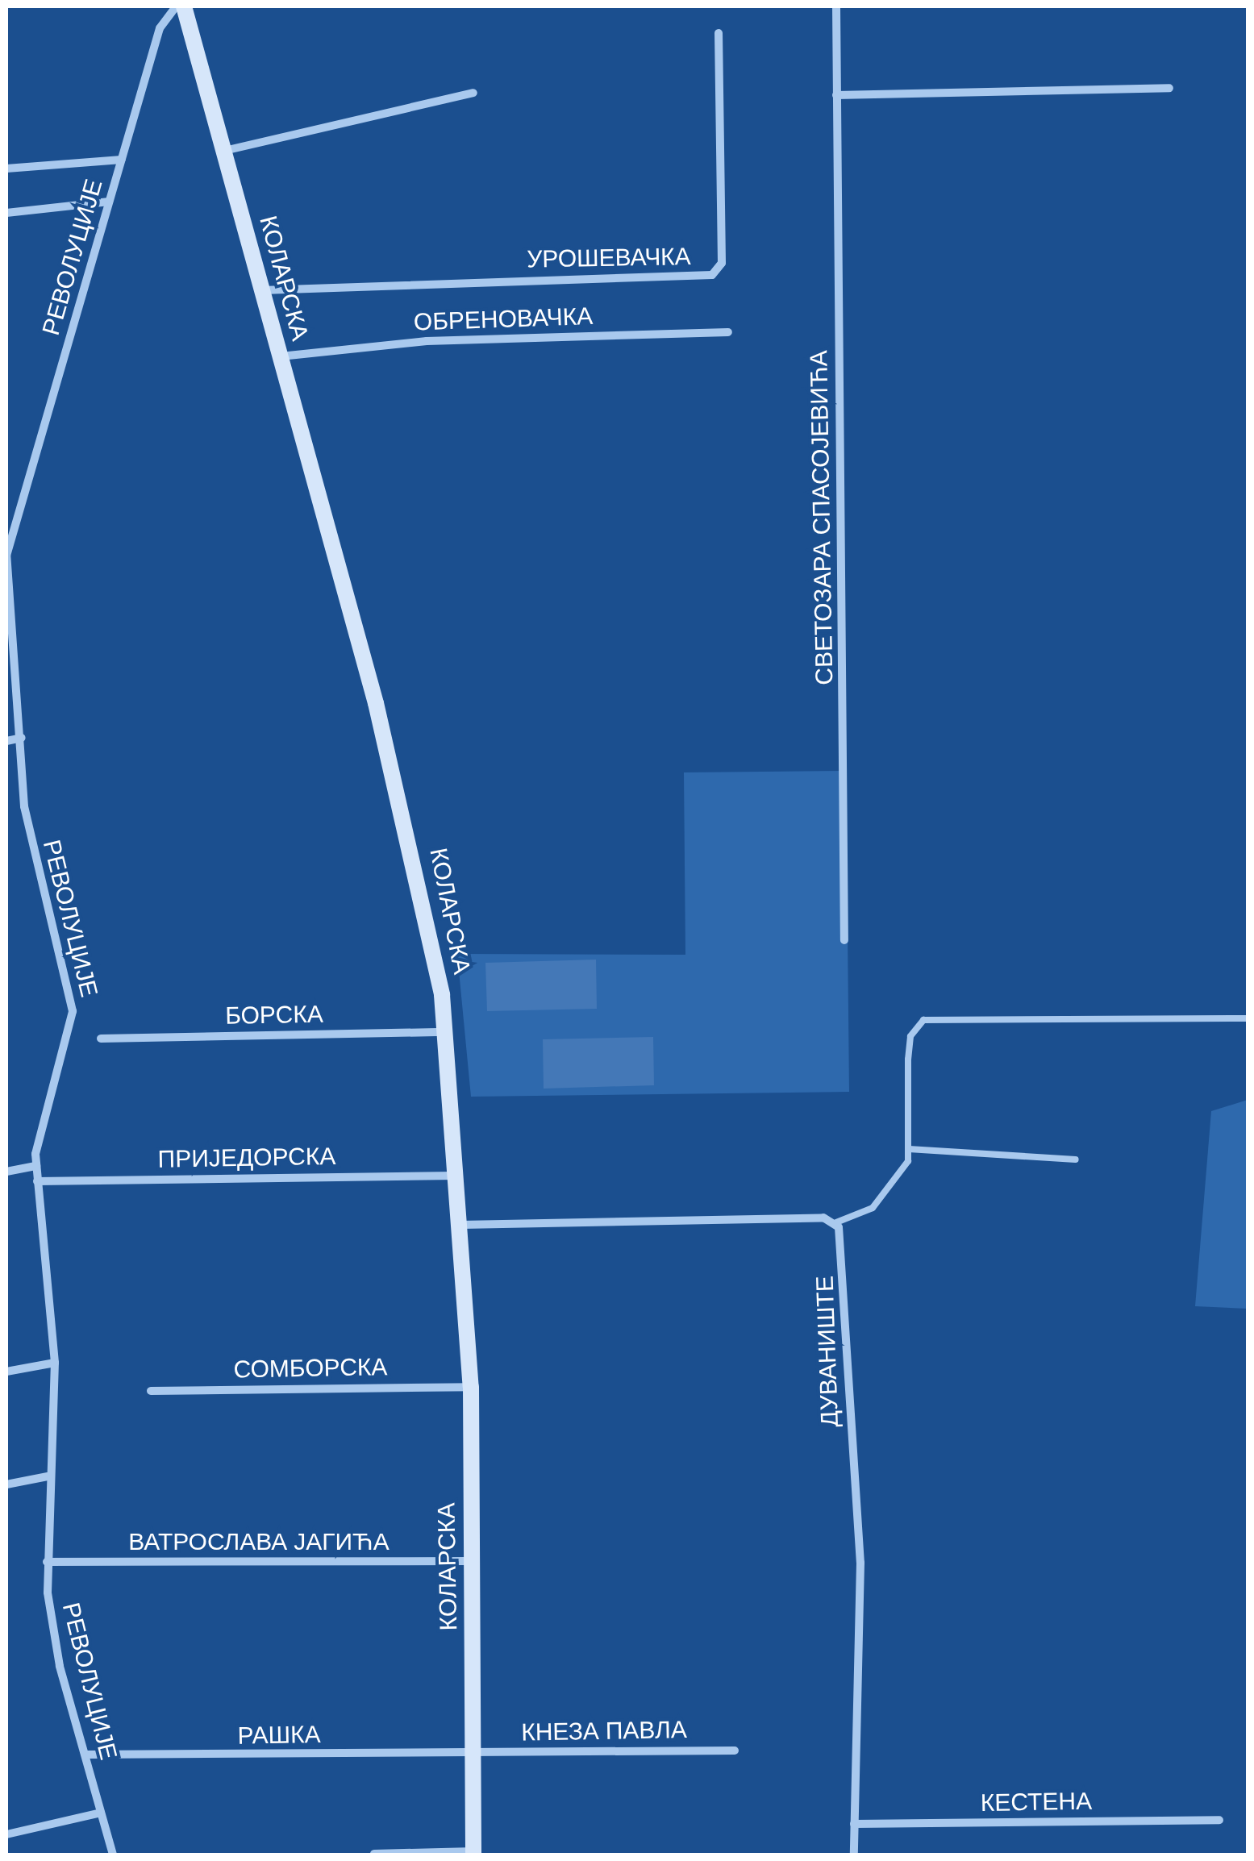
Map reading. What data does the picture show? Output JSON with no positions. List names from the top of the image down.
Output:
{
  "streets": {
    "main road": ["КОЛАРСКА"],
    "street": [
      "РЕВОЛУЦИЈЕ",
      "УРОШЕВАЧКА",
      "ОБРЕНОВАЧКА",
      "СВЕТОЗАРА СПАСОЈЕВИЋА",
      "БОРСКА",
      "ПРИЈЕДОРСКА",
      "ДУВАНИШТЕ",
      "СОМБОРСКА",
      "ВАТРОСЛАВА ЈАГИЋА",
      "КНЕЗА ПАВЛА",
      "РАШКА",
      "КЕСТЕНА"
    ]
  },
  "crossings": [
    ["РЕВОЛУЦИЈЕ", "ПРИЈЕДОРСКА"],
    ["РЕВОЛУЦИЈЕ", "ВАТРОСЛАВА ЈАГИЋА"],
    ["РЕВОЛУЦИЈЕ", "РАШКА"],
    ["УРОШЕВАЧКА", "КОЛАРСКА"],
    ["КОЛАРСКА", "ОБРЕНОВАЧКА"],
    ["КОЛАРСКА", "БОРСКА"],
    ["КОЛАРСКА", "ПРИЈЕДОРСКА"],
    ["КОЛАРСКА", "СОМБОРСКА"],
    ["КОЛАРСКА", "ВАТРОСЛАВА ЈАГИЋА"],
    ["КОЛАРСКА", "КНЕЗА ПАВЛА"],
    ["КОЛАРСКА", "РАШКА"],
    ["ДУВАНИШТЕ", "КЕСТЕНА"],
    ["КНЕЗА ПАВЛА", "РАШКА"]
  ]
}
